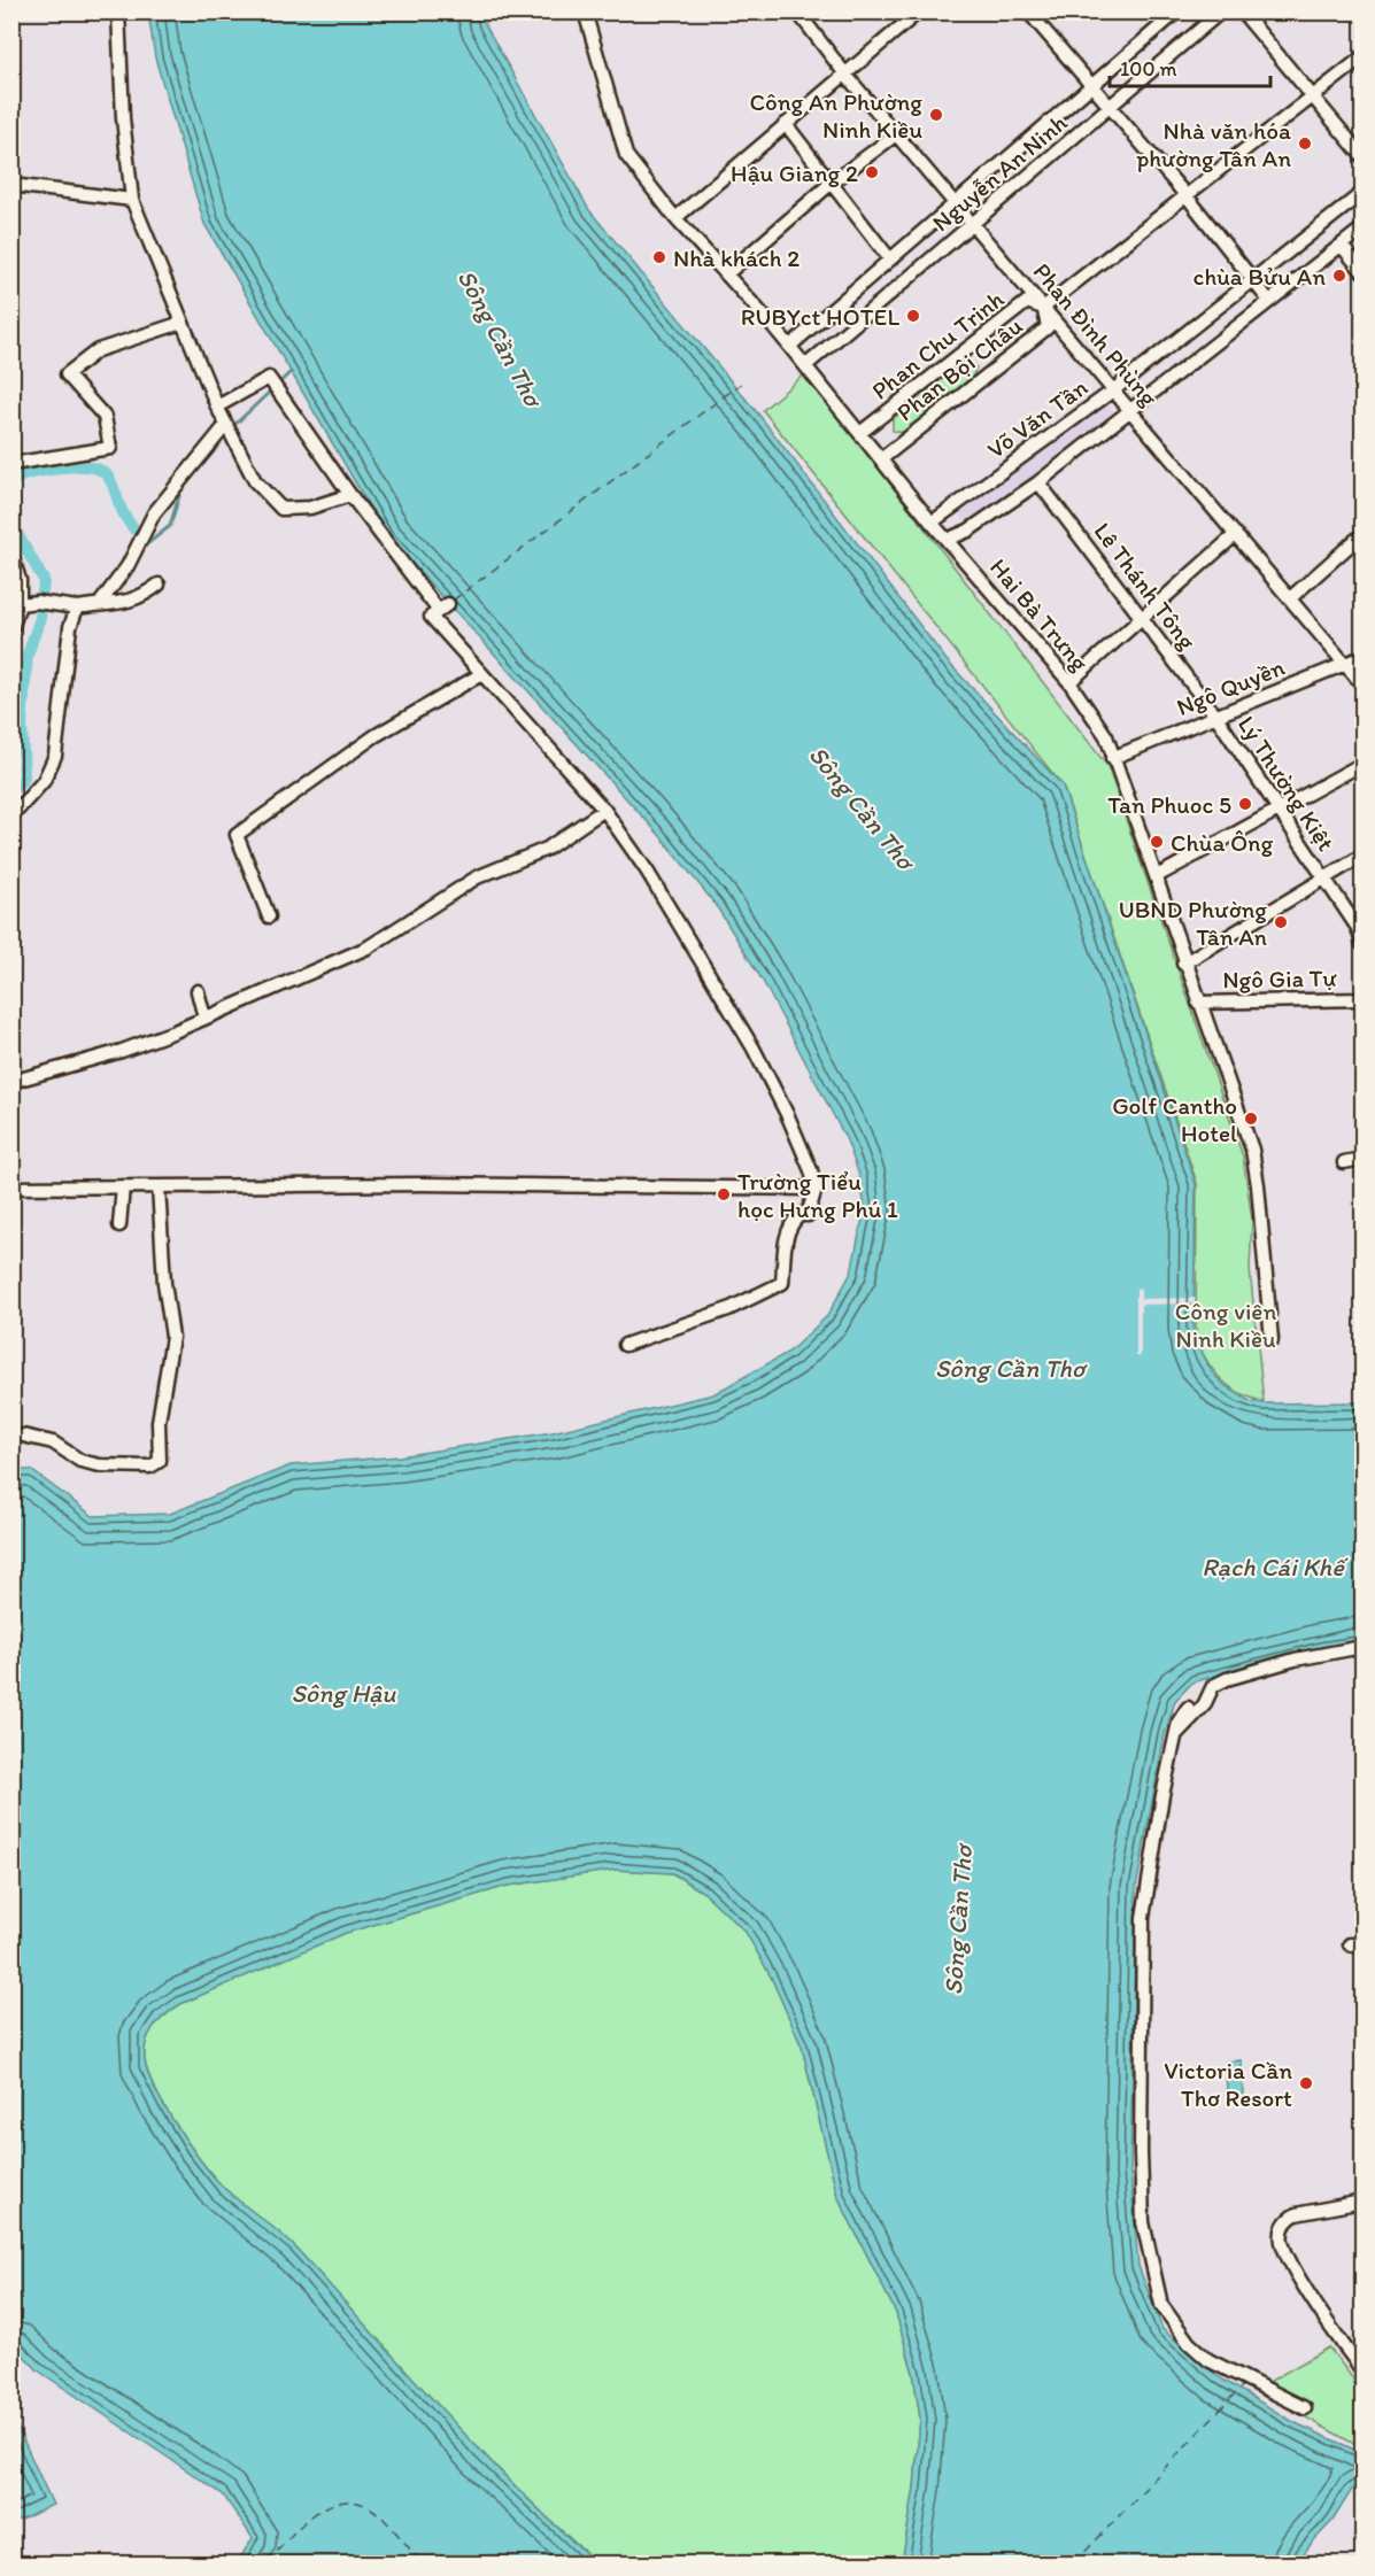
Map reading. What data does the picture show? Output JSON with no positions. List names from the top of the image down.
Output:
{
  "streets": {
    "street": [
      "Nguyễn An Ninh",
      "Phan Đình Phùng",
      "Phan Chu Trinh",
      "Phan Bội Châu",
      "Võ Văn Tần",
      "Lê Thánh Tông",
      "Hai Bà Trưng",
      "Ngô Quyền",
      "Lý Thường Kiệt",
      "Ngô Gia Tự"
    ]
  },
  "crossings": [
    ["Nguyễn An Ninh", "Phan Đình Phùng"],
    ["Nguyễn An Ninh", "Hai Bà Trưng"],
    ["Phan Đình Phùng", "Phan Chu Trinh"],
    ["Phan Đình Phùng", "Phan Bội Châu"],
    ["Phan Đình Phùng", "Võ Văn Tần"],
    ["Phan Đình Phùng", "Ngô Quyền"],
    ["Phan Chu Trinh", "Phan Bội Châu"],
    ["Phan Chu Trinh", "Hai Bà Trưng"],
    ["Phan Bội Châu", "Hai Bà Trưng"],
    ["Võ Văn Tần", "Hai Bà Trưng"],
    ["Lê Thánh Tông", "Ngô Quyền"],
    ["Lê Thánh Tông", "Lý Thường Kiệt"],
    ["Hai Bà Trưng", "Ngô Quyền"],
    ["Hai Bà Trưng", "Ngô Gia Tự"],
    ["Ngô Quyền", "Lý Thường Kiệt"]
  ],
  "water": ["Sông Cần Thơ", "Rạch Cái Khế", "Sông Hậu"],
  "parks": ["Công viên Ninh Kiều"],
  "places": [
    "Công An Phường Ninh Kiều",
    "Nhà văn hóa phường Tân An",
    "Hậu Giang 2",
    "Nhà khách 2",
    "chùa Bửu An",
    "RUBYct HOTEL",
    "Tan Phuoc 5",
    "Chùa Ông",
    "UBND Phường Tân An",
    "Golf Cantho Hotel",
    "Trường Tiểu học Hưng Phú 1",
    "Victoria Cần Thơ Resort"
  ],
  "scale_bar": "100 m"
}
